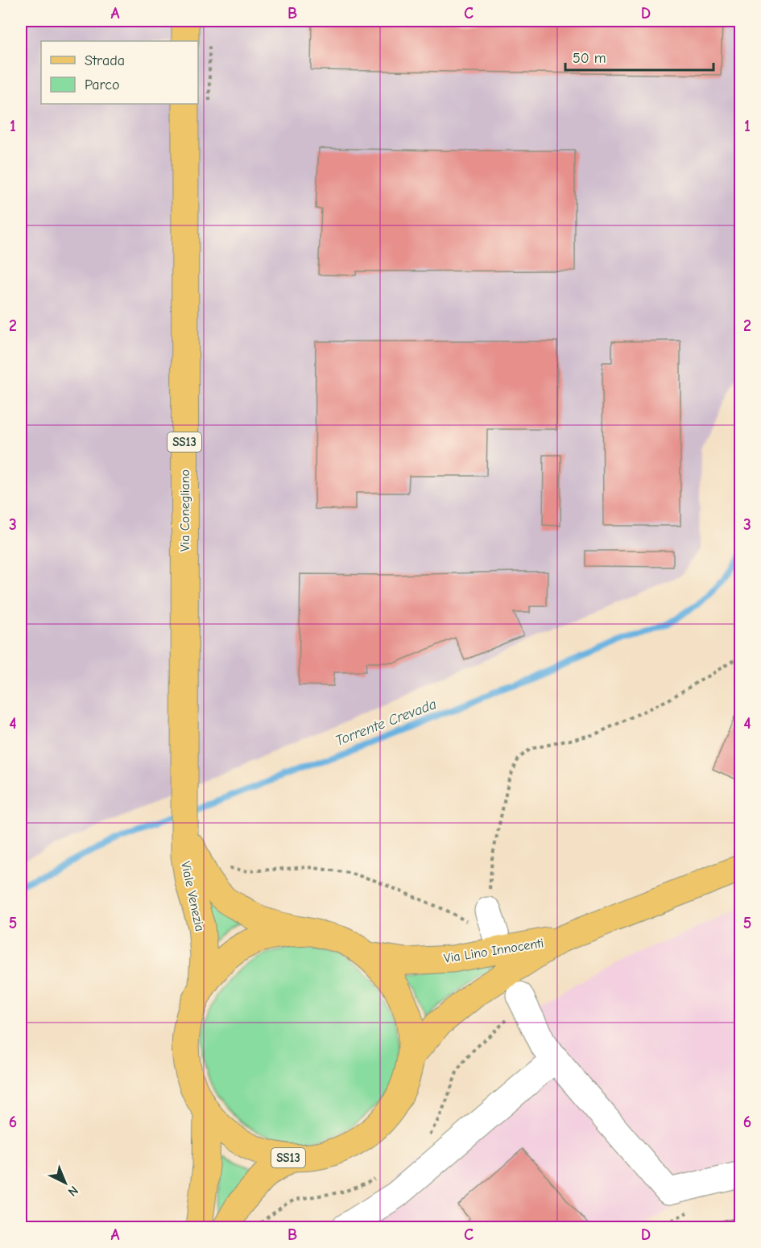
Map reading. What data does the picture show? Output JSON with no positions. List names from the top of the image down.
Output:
{
  "streets": {
    "main road": [
      "SS13",
      "Via Conegliano",
      "Viale Venezia",
      "Via Lino Innocenti"
    ]
  },
  "crossings": [
    ["Via Conegliano", "Viale Venezia"],
    ["Viale Venezia", "Via Lino Innocenti"]
  ],
  "water": ["Torrente Crevada"],
  "legend": ["Strada", "Parco"],
  "scale_bar": "50 m",
  "north": "bottom right",
  "grid": {
    "columns": [
      "A",
      "B",
      "C",
      "D"
    ],
    "rows": [
      "1",
      "2",
      "3",
      "4",
      "5",
      "6"
    ]
  }
}
